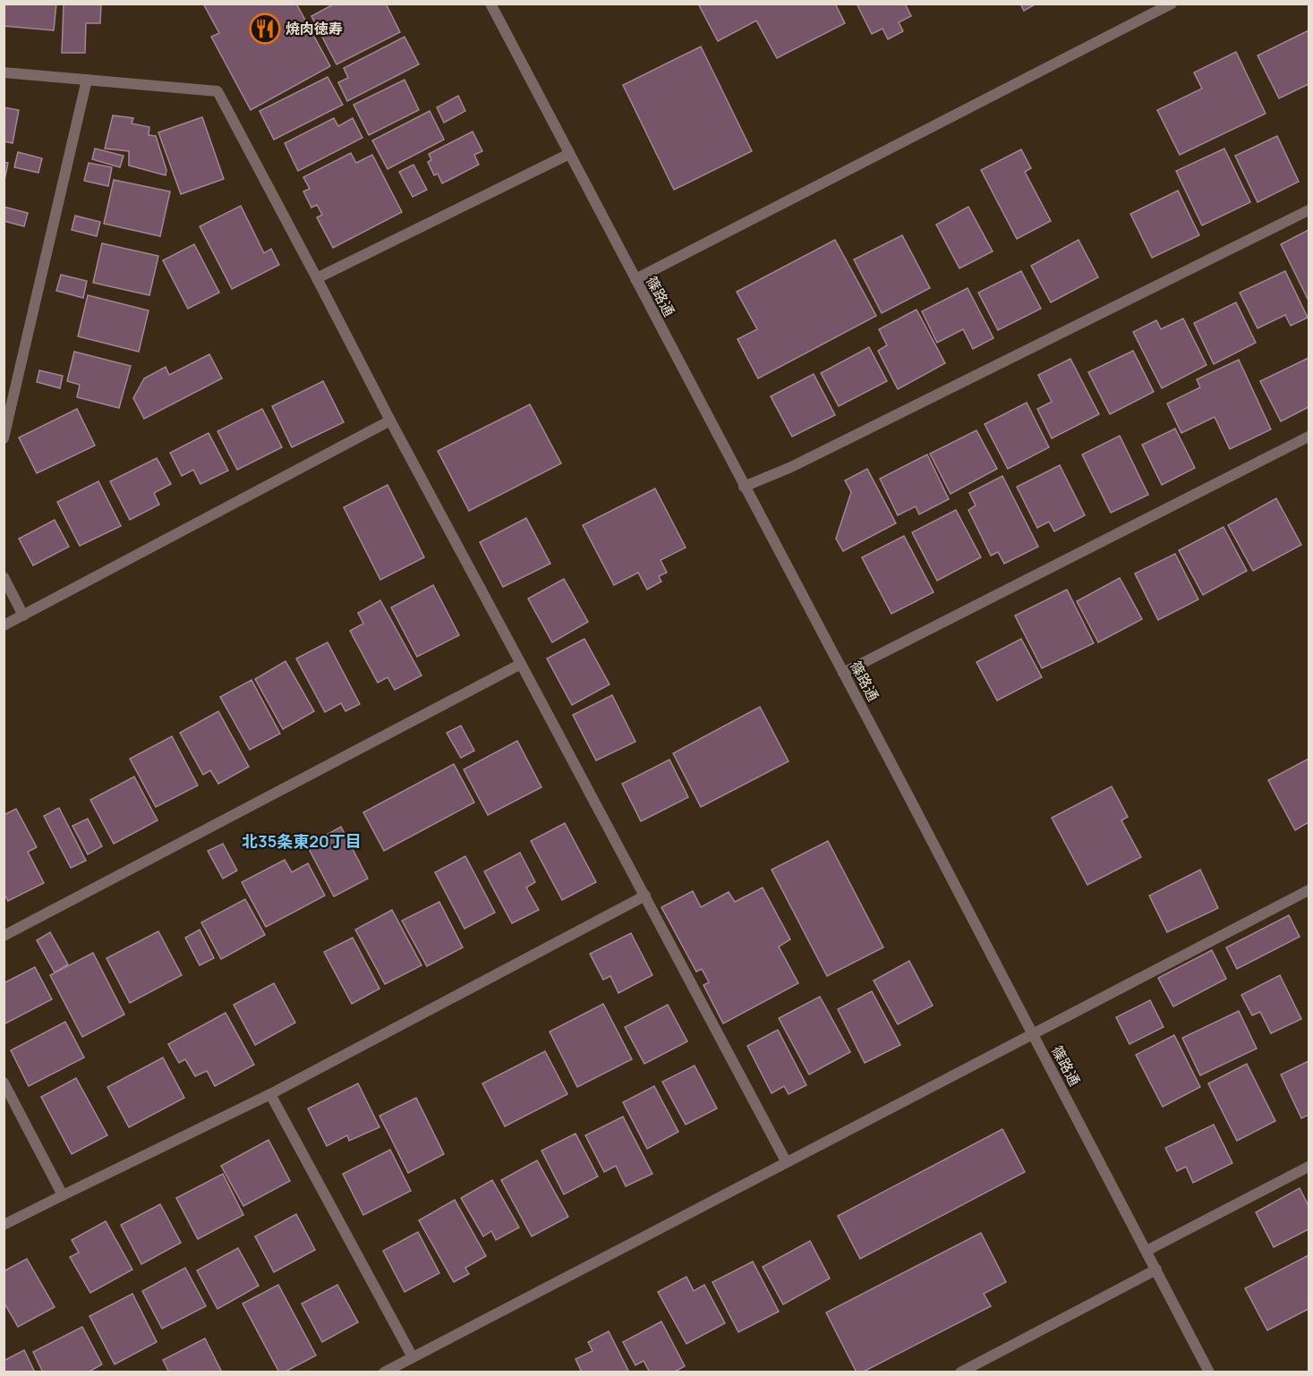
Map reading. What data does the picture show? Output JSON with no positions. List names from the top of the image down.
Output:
{
  "streets": {
    "street": ["篠路通"]
  },
  "districts": ["北35条東20丁目"],
  "places": {
    "restaurant": ["焼肉徳寿"]
  }
}
